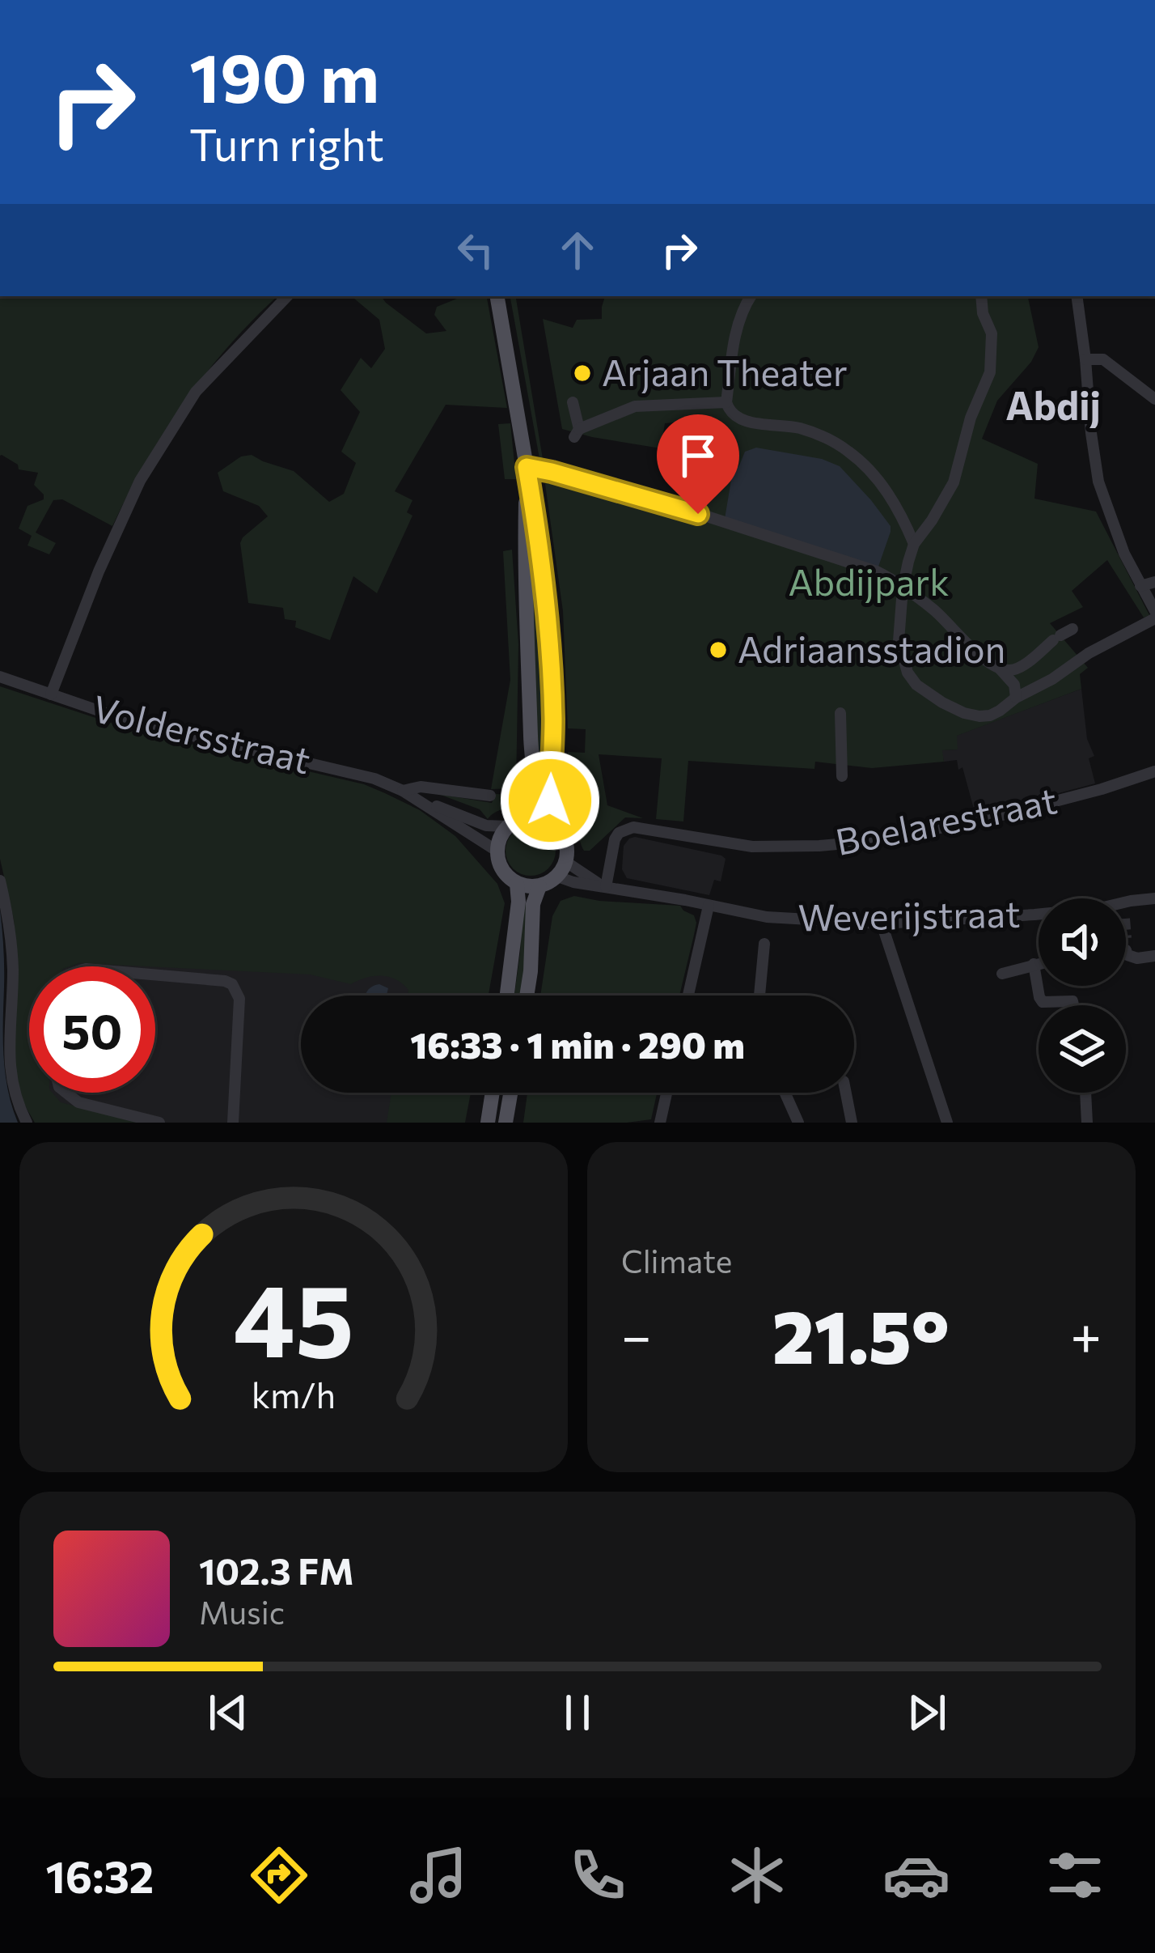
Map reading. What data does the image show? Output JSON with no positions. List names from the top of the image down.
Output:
{
  "streets": {
    "street": ["Voldersstraat", "Boelarestraat", "Weverijstraat"]
  },
  "crossings": [
    ["Voldersstraat", "Weverijstraat"],
    ["Boelarestraat", "Weverijstraat"]
  ],
  "districts": ["Abdij"],
  "parks": ["Abdijpark"],
  "places": ["Arjaan Theater", "Adriaansstadion"],
  "page": {
    "turn": ["190 m", "Turn right"],
    "limit": "50",
    "trip": "16:33 · 1 min · 290 m",
    "tile": "Climate",
    "heat": ["−", "21.5°", "+"],
    "song": ["102.3 FM", "Music"],
    "tabs": "16:32",
    "gauge": ["45", "km/h"]
  }
}
